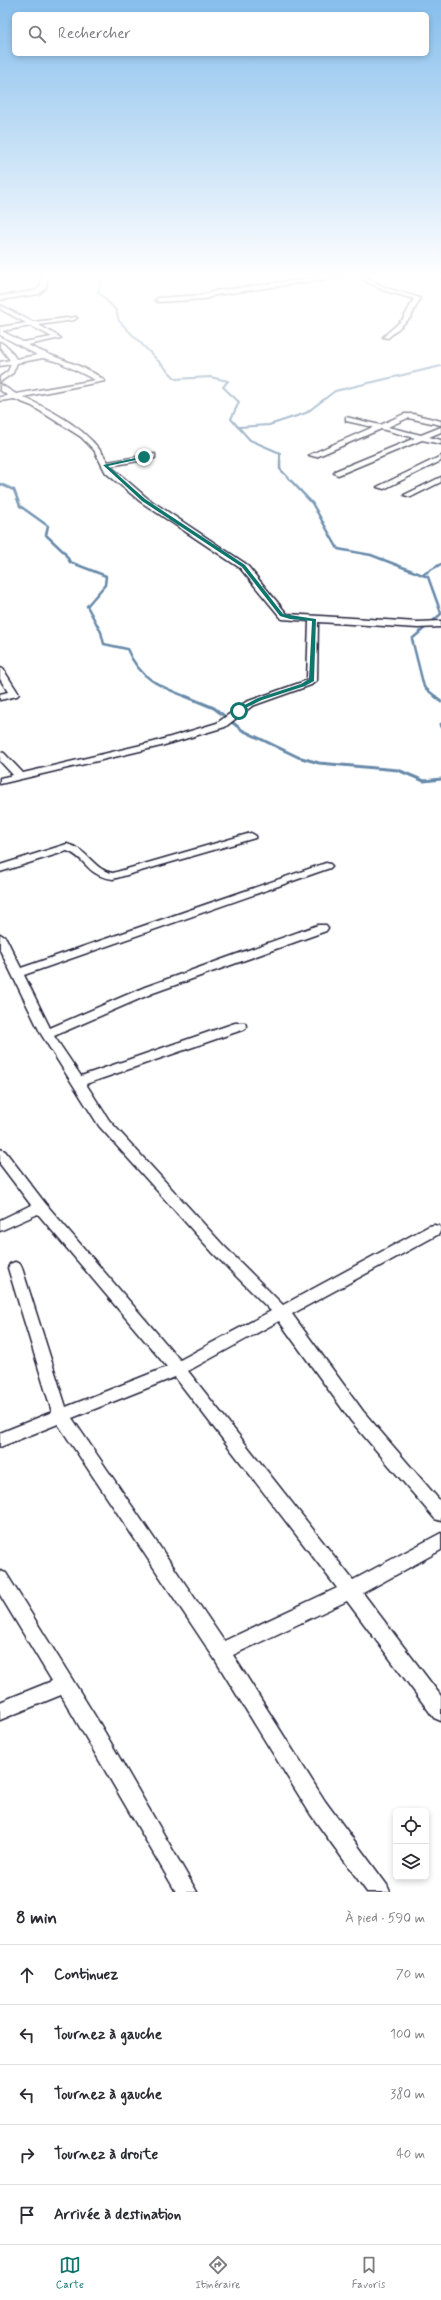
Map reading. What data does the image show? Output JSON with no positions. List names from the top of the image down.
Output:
{
  "page": {
    "search": "Rechercher",
    "heading": ["8 min", "À pied · 590 m"],
    "list": [
      ["Continuez", "70 m"],
      ["Tournez à gauche", "100 m"],
      ["Tournez à gauche", "380 m"],
      ["Tournez à droite", "40 m"],
      "Arrivée à destination"
    ],
    "nav": ["Carte", "Itinéraire", "Favoris"]
  }
}
